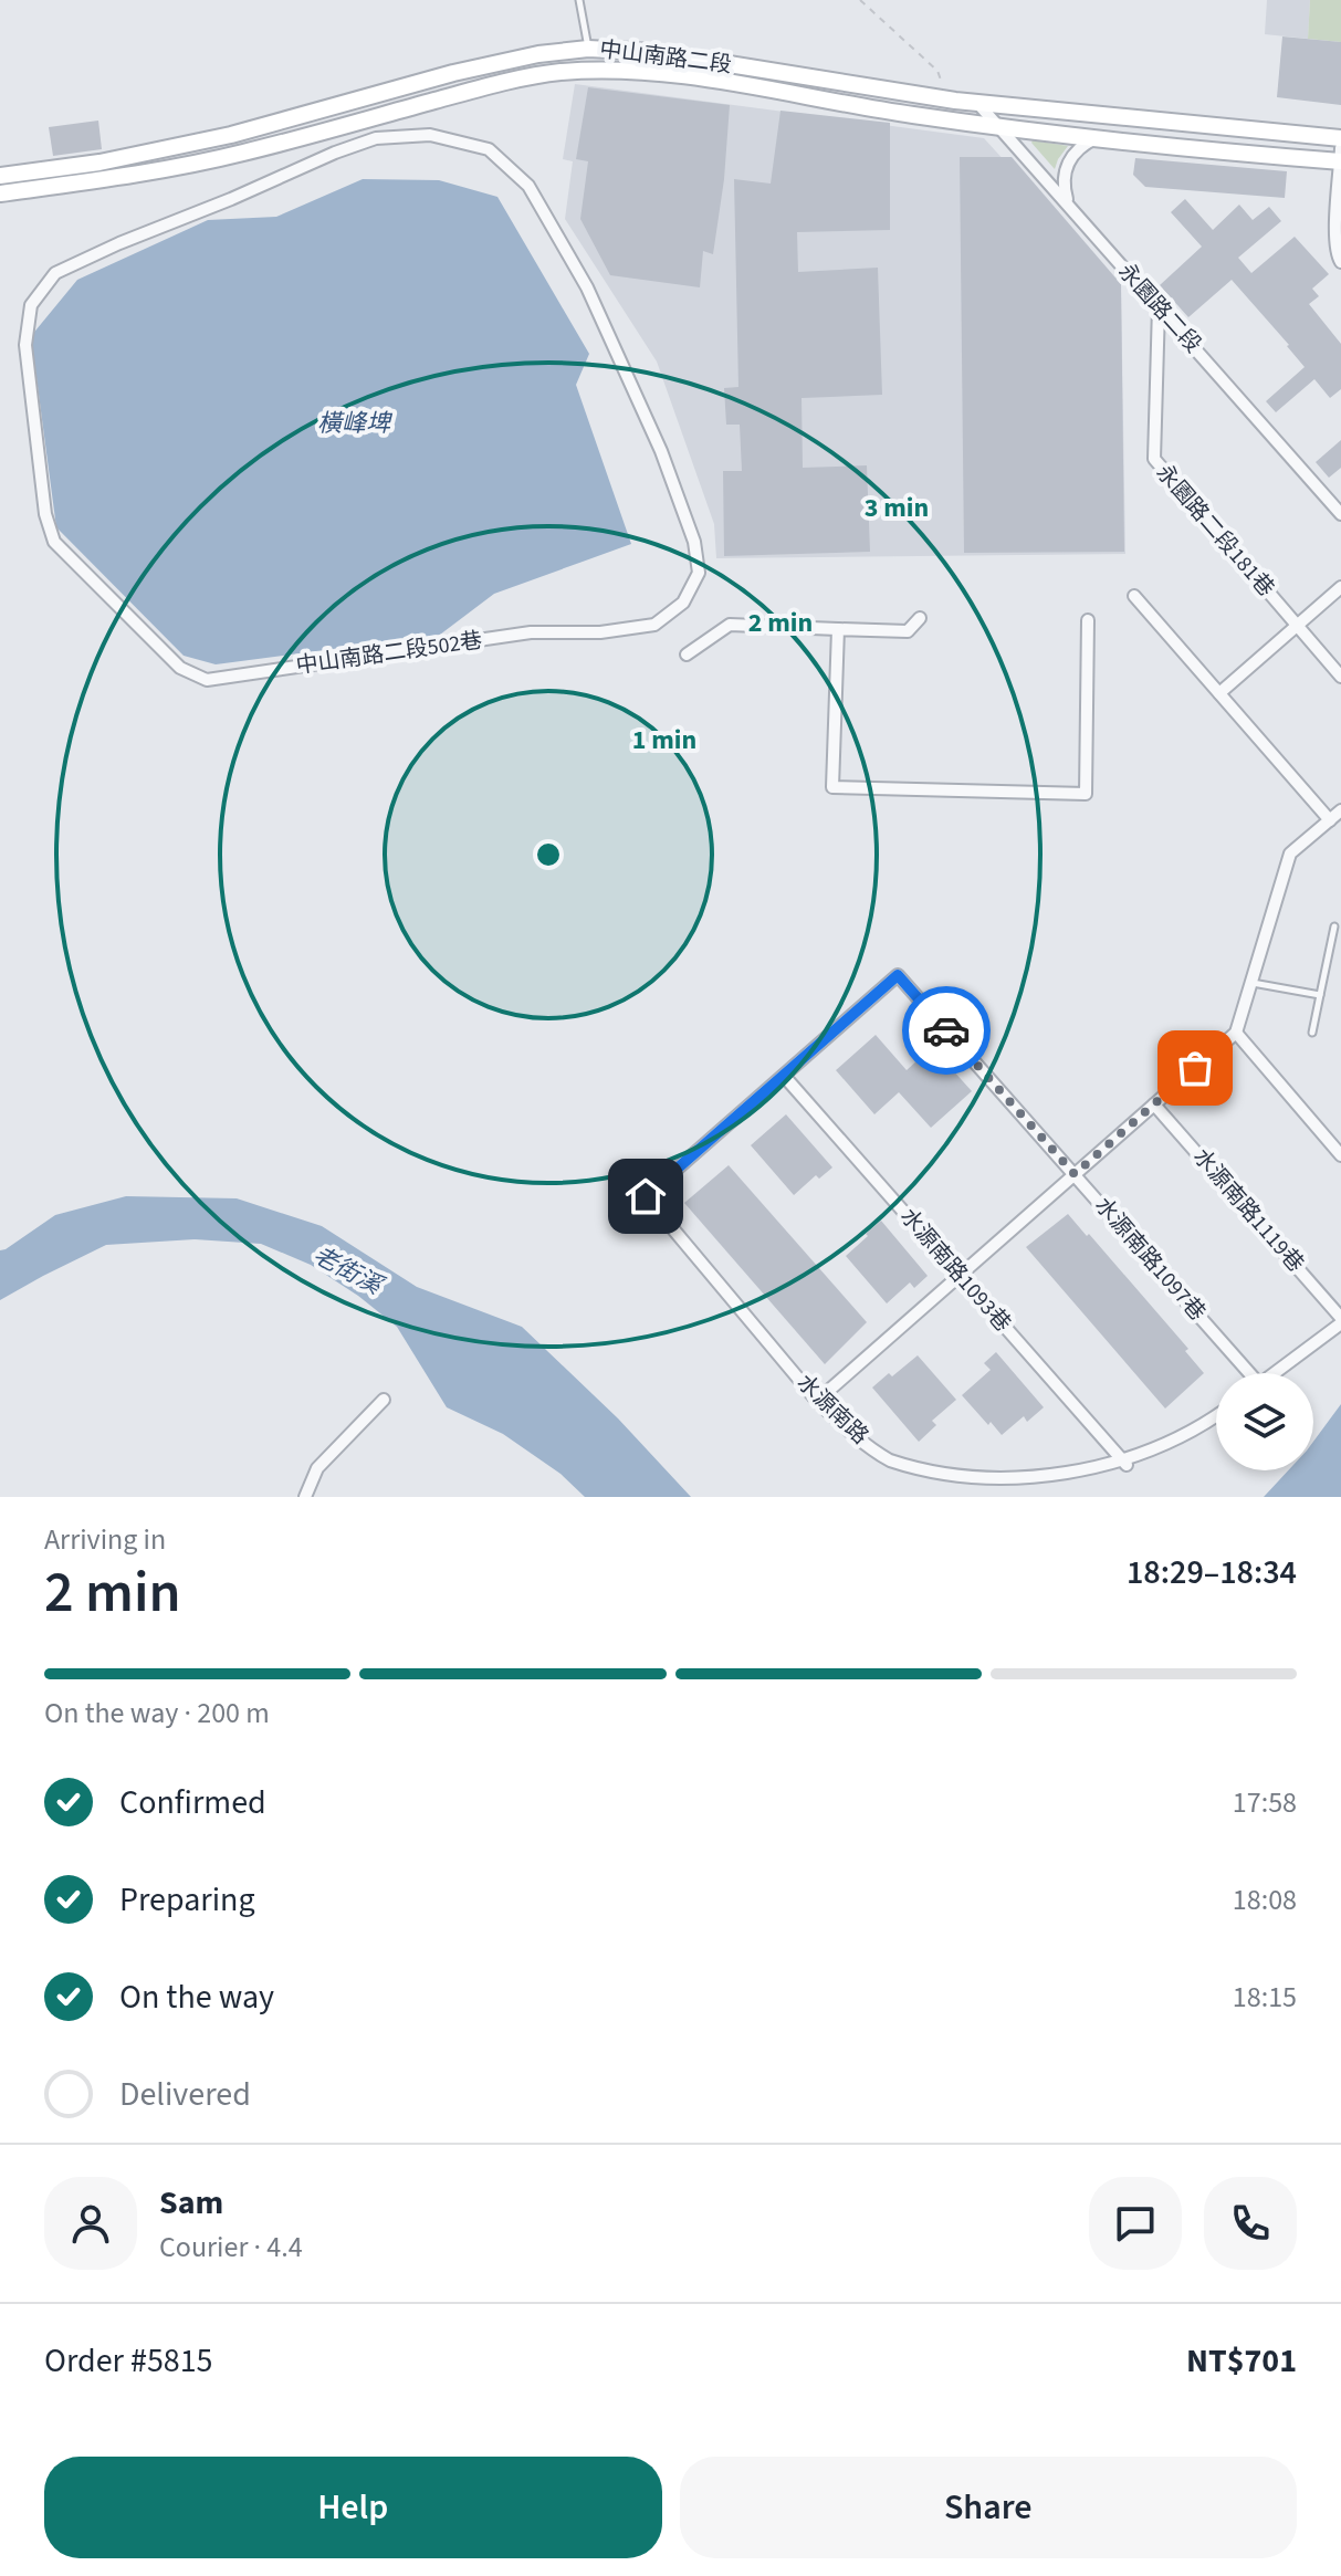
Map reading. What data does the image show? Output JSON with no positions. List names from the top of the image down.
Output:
{
  "streets": {
    "main road": ["中山南路二段"],
    "street": [
      "永園路二段",
      "永園路二段181巷",
      "中山南路二段502巷",
      "水源南路1119巷",
      "水源南路1097巷",
      "水源南路1093巷",
      "水源南路"
    ]
  },
  "crossings": [
    ["中山南路二段", "永園路二段"],
    ["永園路二段", "永園路二段181巷"],
    ["水源南路1097巷", "水源南路1093巷"],
    ["水源南路1097巷", "水源南路"],
    ["水源南路1093巷", "水源南路"]
  ],
  "water": ["橫峰埤", "老街溪"],
  "page": {
    "heading": ["2 min", "Arriving in", "18:29–18:34"],
    "panel": [
      "Sam",
      "Courier · 4.4",
      "Order #5815",
      "NT$701"
    ],
    "bar": "On the way · 200 m",
    "list": [
      ["Confirmed", "17:58"],
      ["Preparing", "18:08"],
      ["On the way", "18:15"],
      "Delivered"
    ],
    "buttons": ["Help", "Share"]
  },
  "rings": ["3 min", "2 min", "1 min"]
}
